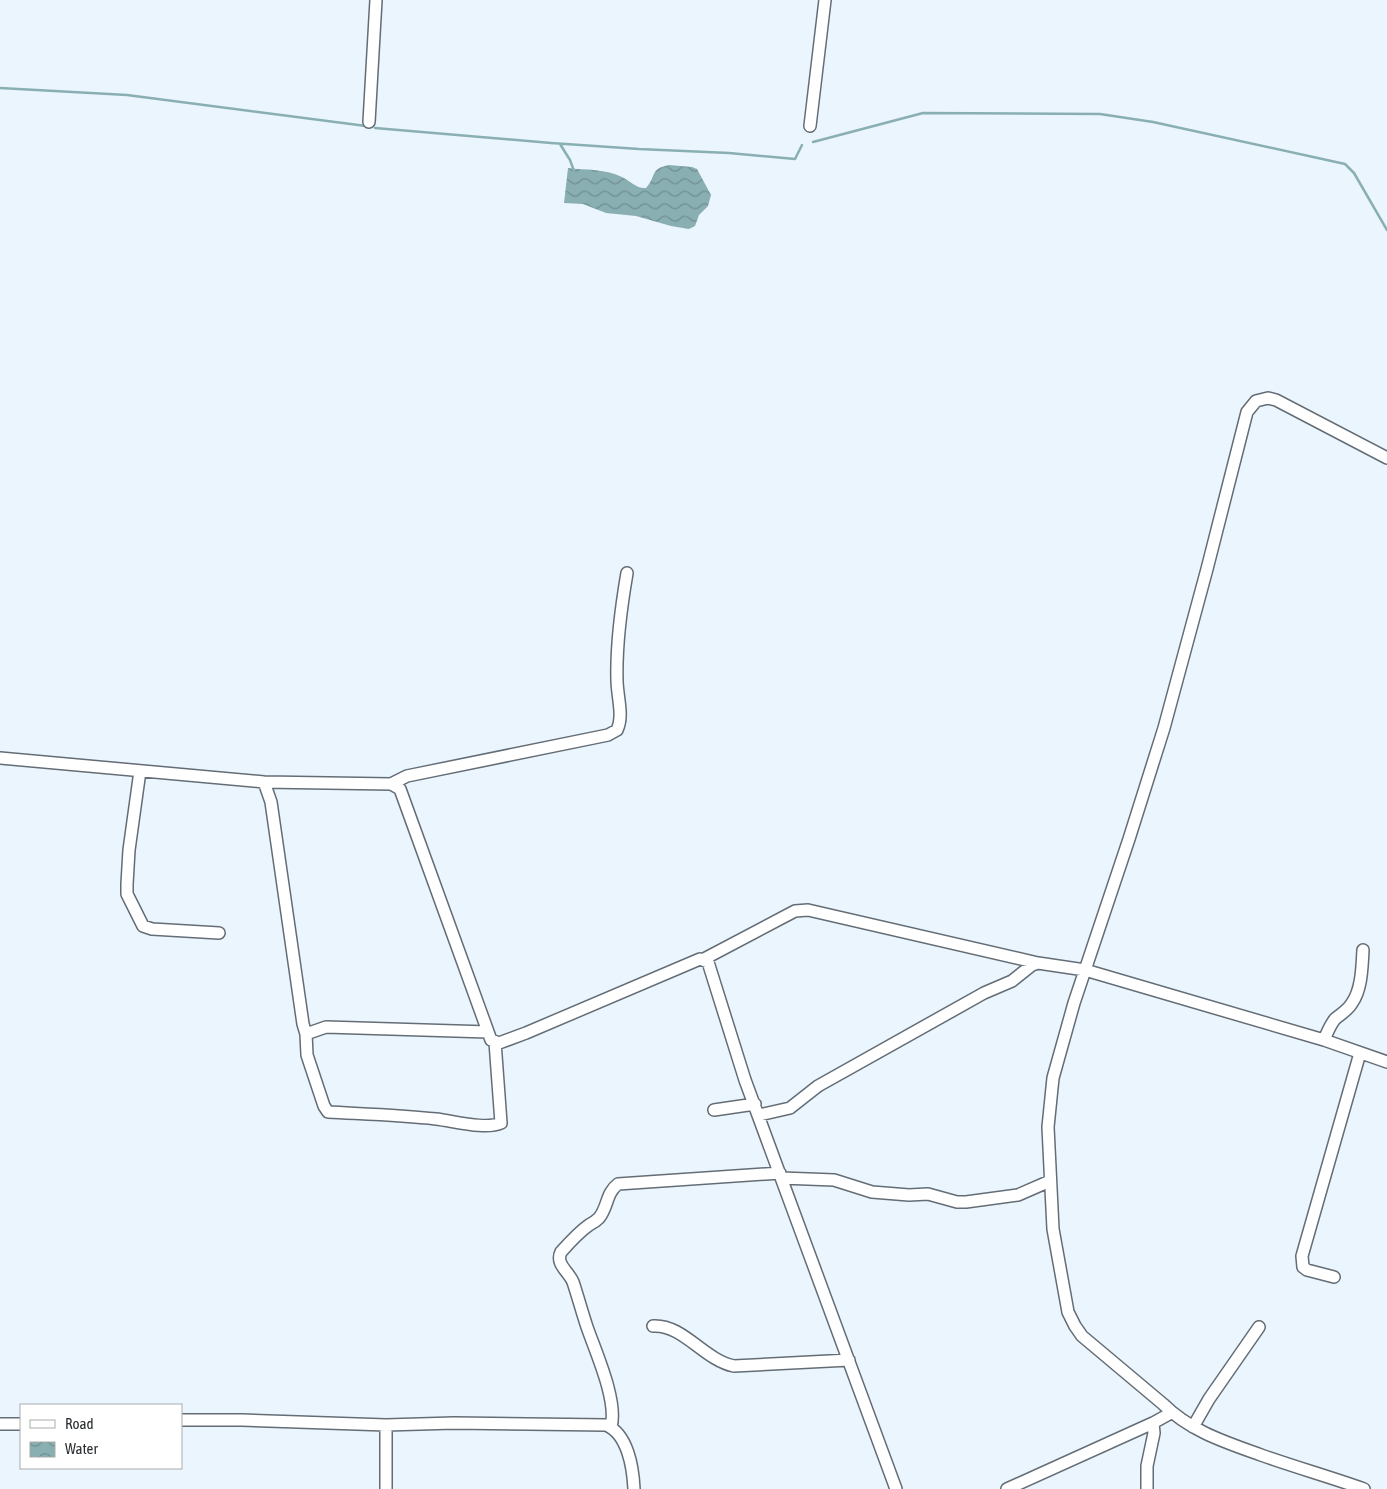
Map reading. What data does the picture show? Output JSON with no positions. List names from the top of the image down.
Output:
{
  "legend": ["Road", "Water"]
}
